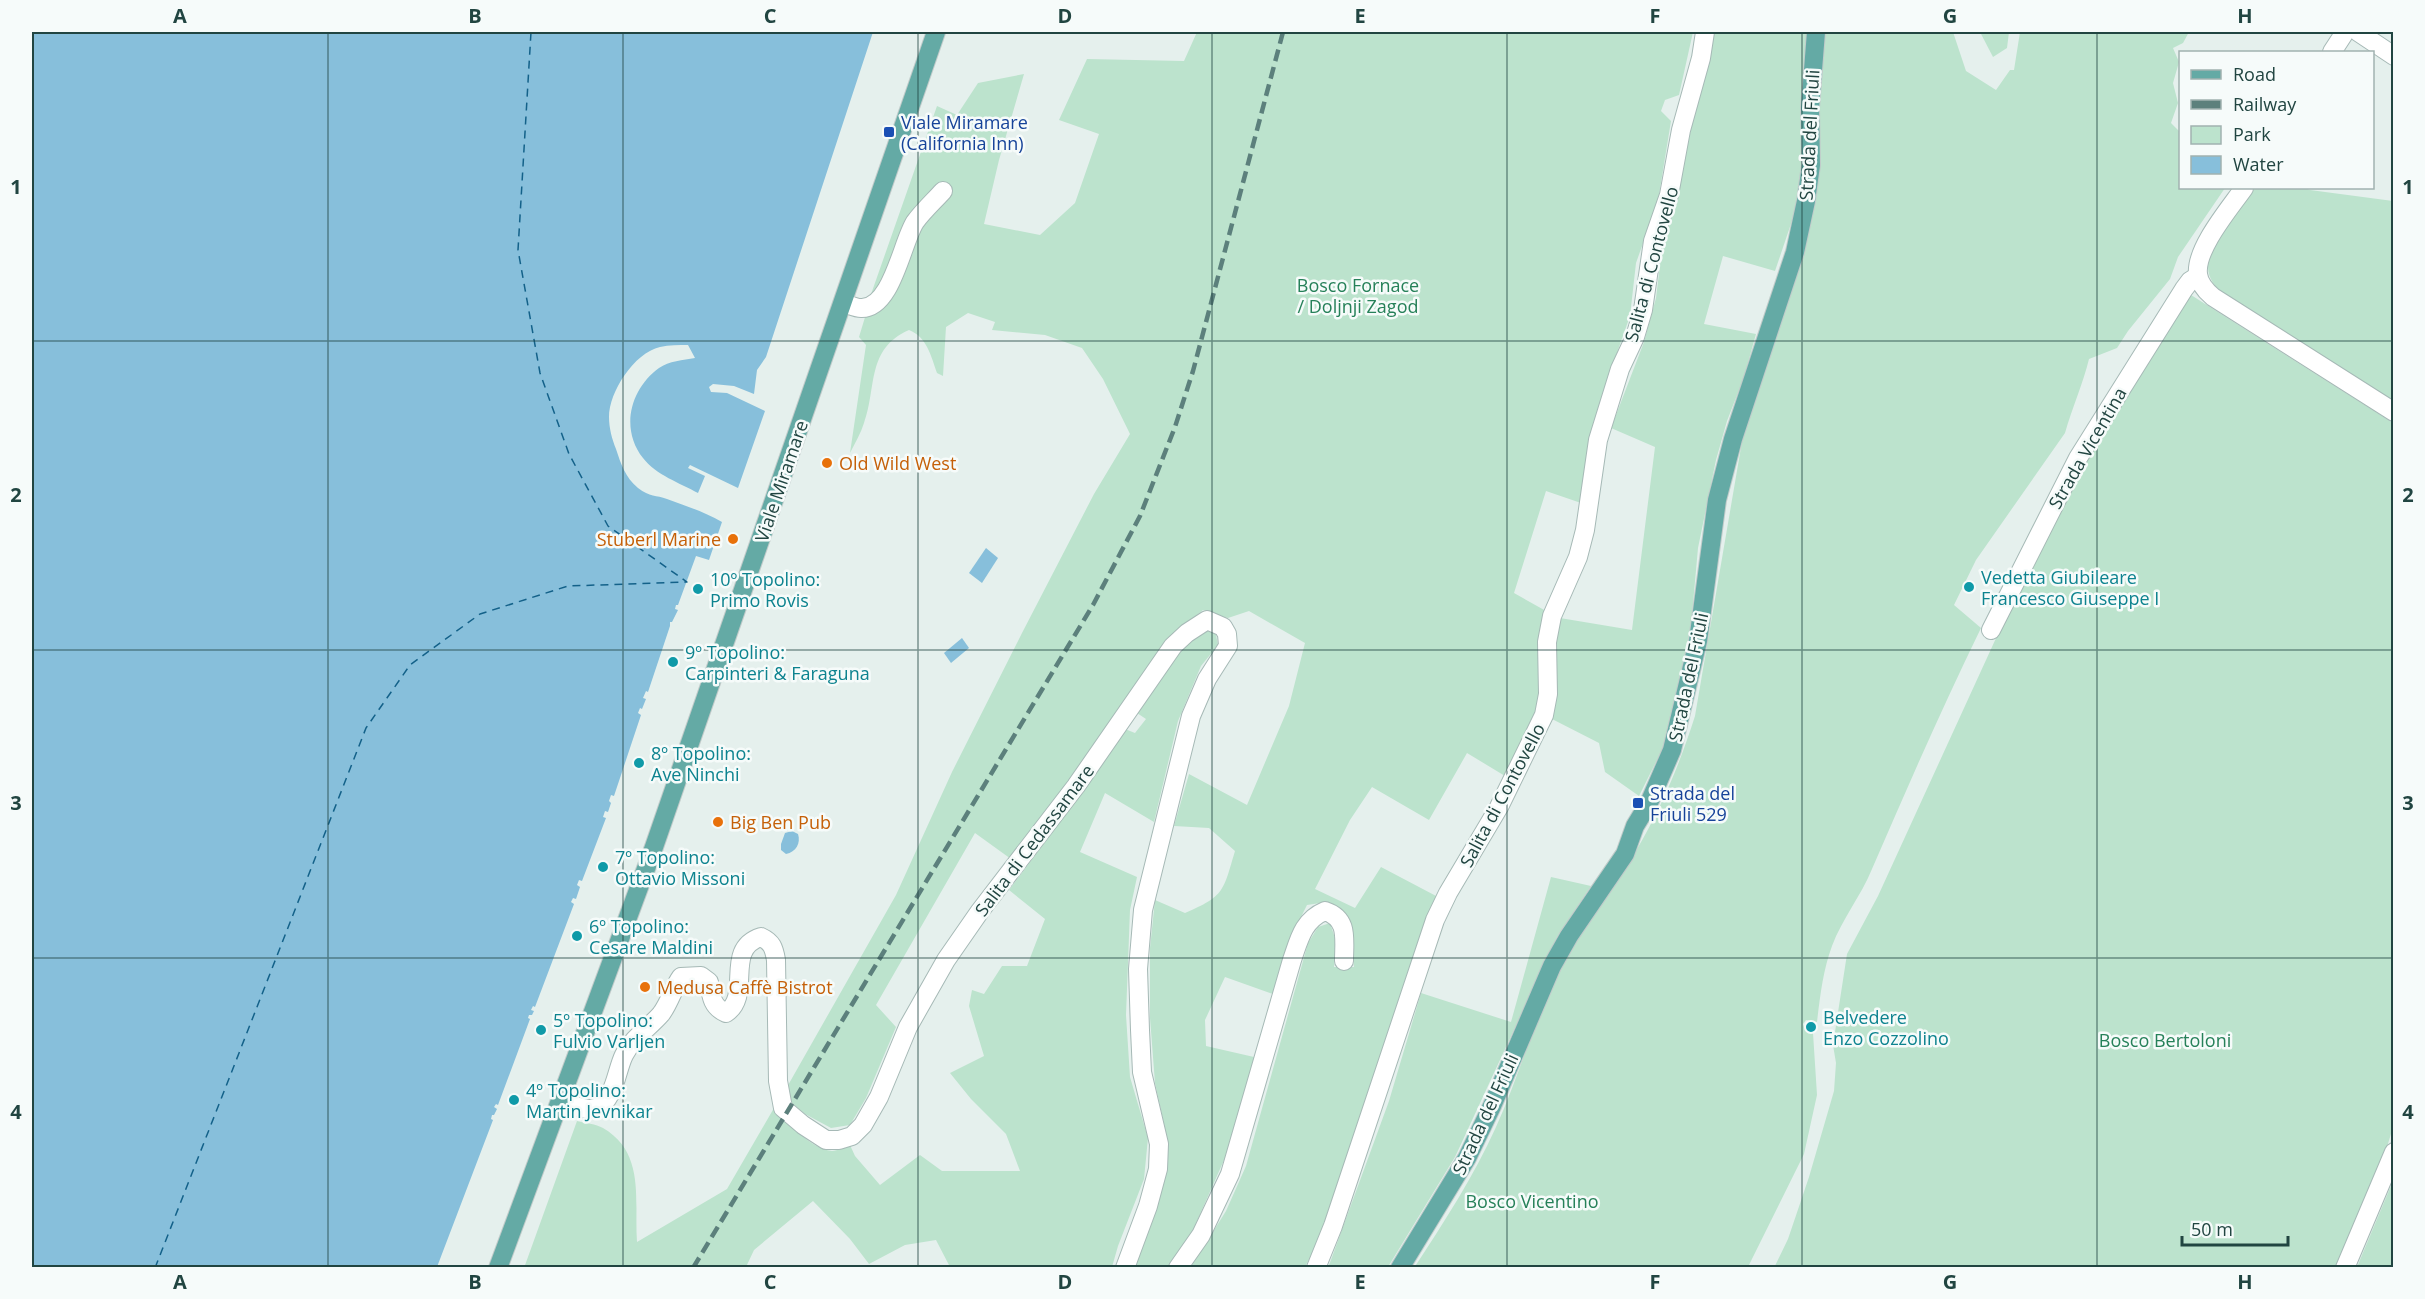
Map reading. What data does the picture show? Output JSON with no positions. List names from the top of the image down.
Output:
{
  "streets": {
    "main road": ["Strada del Friuli", "Viale Miramare"],
    "street": ["Salita di Contovello", "Strada Vicentina", "Salita di Cedassamare"]
  },
  "crossings": [
    ["Viale Miramare", "Salita di Cedassamare"]
  ],
  "parks": ["Bosco Fornace / Doljnji Zagod", "Bosco Bertoloni", "Bosco Vicentino"],
  "places": {
    "transit": ["Viale Miramare (California Inn)", "Strada del Friuli 529"],
    "other": [
      "Old Wild West",
      "Stuberl Marine",
      "Vedetta Giubileare Francesco Giuseppe I",
      "10º Topolino: Primo Rovis",
      "9º Topolino: Carpinteri & Faraguna",
      "8º Topolino: Ave Ninchi",
      "Big Ben Pub",
      "7º Topolino: Ottavio Missoni",
      "6º Topolino: Cesare Maldini",
      "Medusa Caffè Bistrot",
      "Belvedere Enzo Cozzolino",
      "5º Topolino: Fulvio Varljen",
      "4º Topolino: Martin Jevnikar"
    ]
  },
  "legend": [
    "Road",
    "Railway",
    "Park",
    "Water"
  ],
  "scale_bar": "50 m",
  "grid": {
    "columns": [
      "A",
      "B",
      "C",
      "D",
      "E",
      "F",
      "G",
      "H"
    ],
    "rows": [
      "1",
      "2",
      "3",
      "4"
    ]
  }
}
